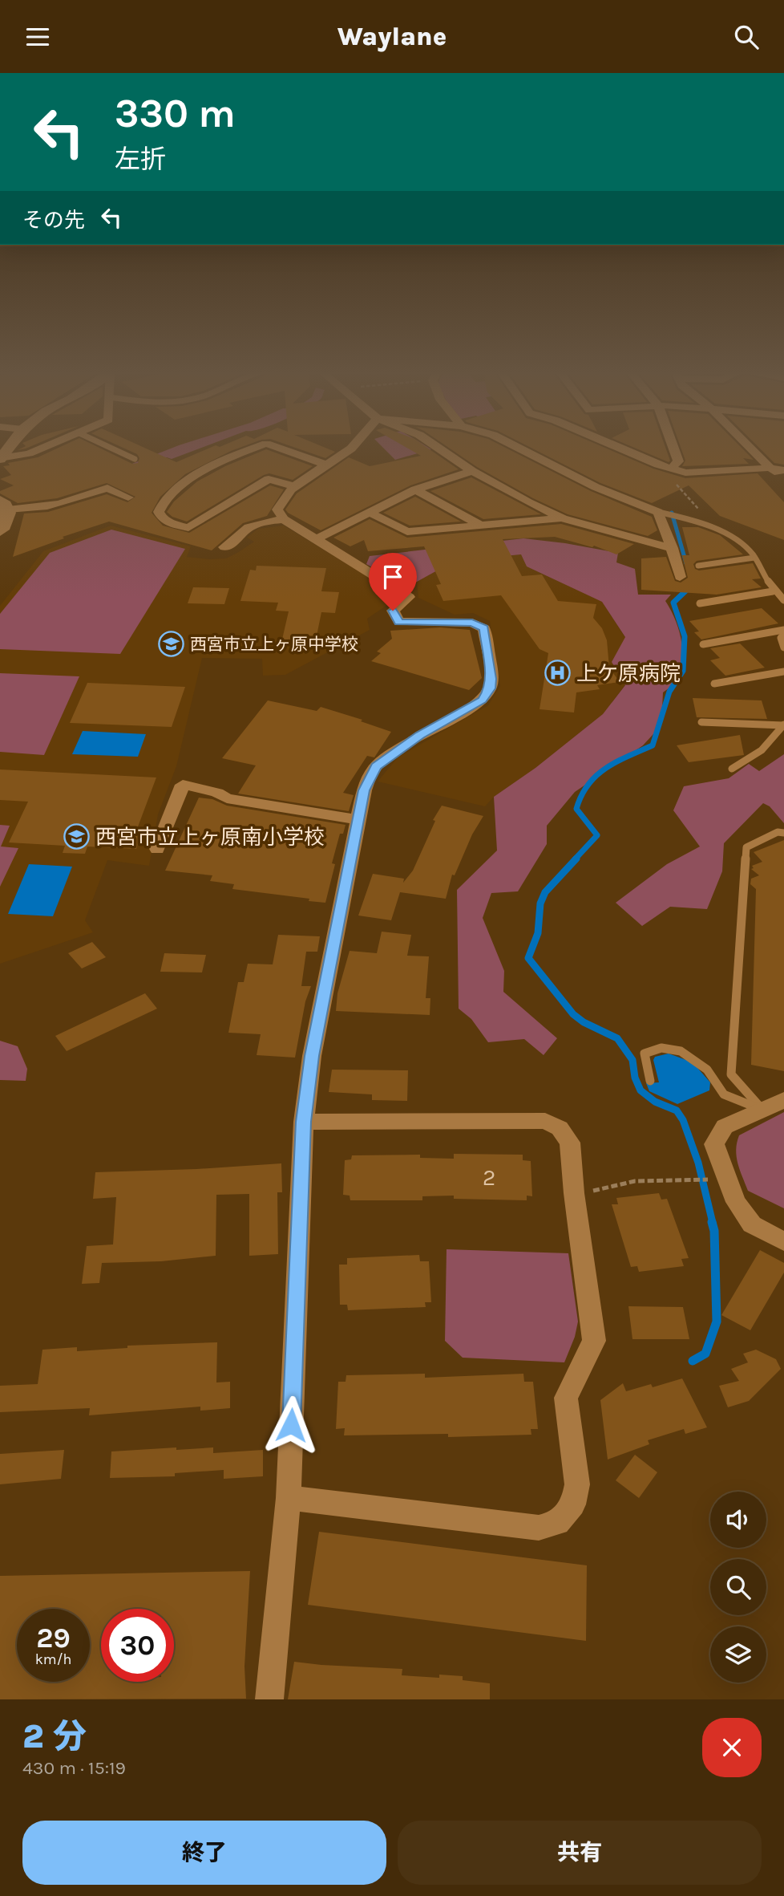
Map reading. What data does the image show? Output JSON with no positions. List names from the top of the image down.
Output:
{
  "places": {
    "school or university": ["西宮市立上ヶ原中学校", "西宮市立上ヶ原南小学校"],
    "hospital": ["上ケ原病院"]
  },
  "house_numbers": ["2"],
  "page": {
    "header": "Waylane",
    "turn": ["330 m", "左折"],
    "then": "その先",
    "speed": "29 km/h",
    "limit": "30",
    "heading": ["2 分", "430 m · 15:19"],
    "buttons": ["終了", "共有"]
  }
}
